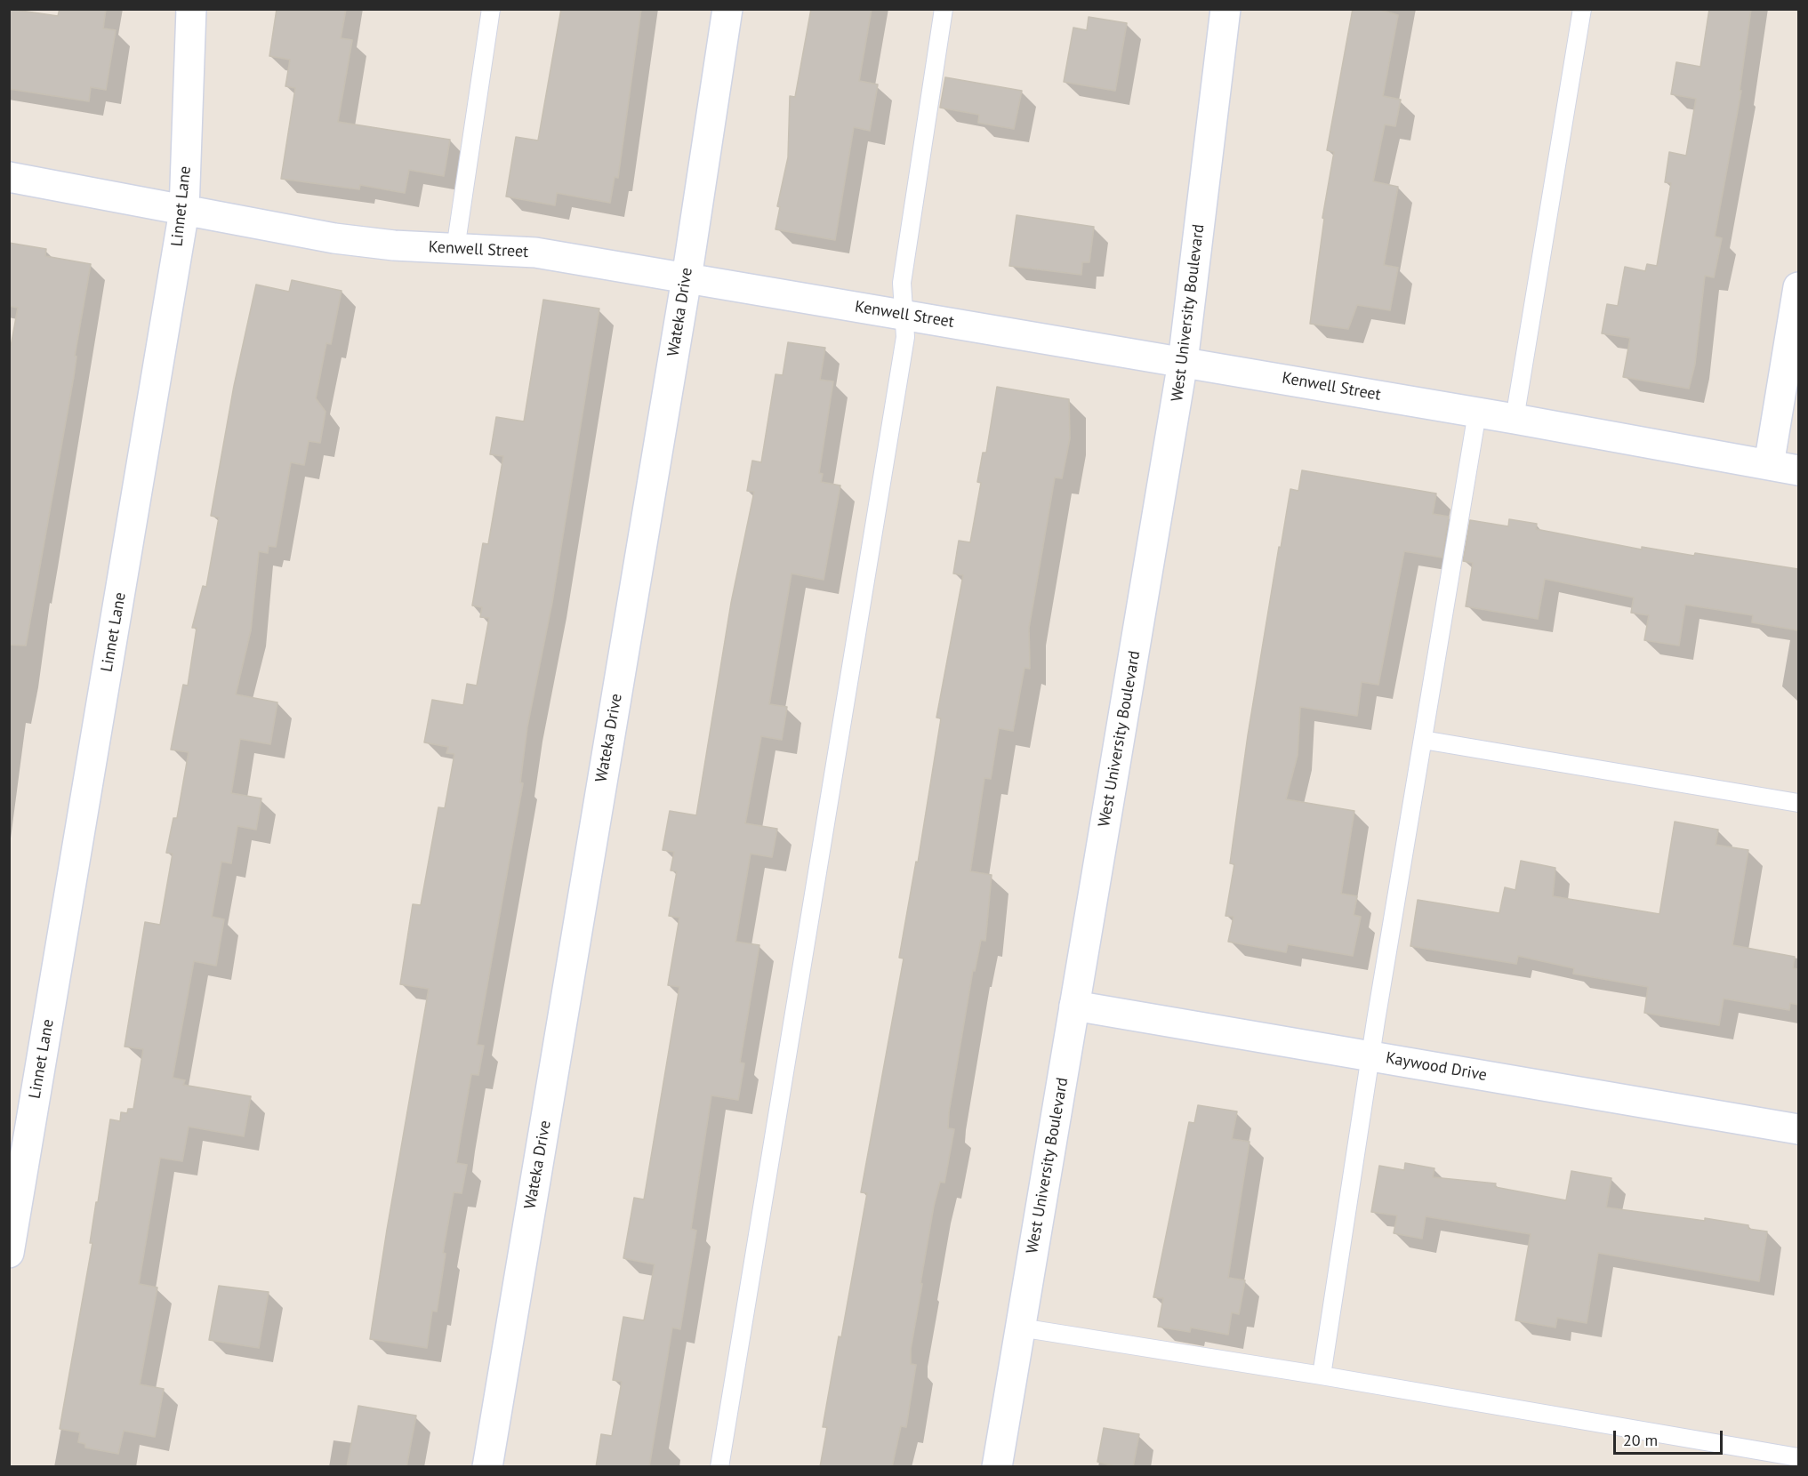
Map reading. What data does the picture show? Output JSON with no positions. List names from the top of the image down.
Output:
{
  "streets": {
    "street": [
      "Linnet Lane",
      "Kenwell Street",
      "Wateka Drive",
      "West University Boulevard",
      "Kaywood Drive"
    ]
  },
  "crossings": [
    ["Linnet Lane", "Kenwell Street"],
    ["Kenwell Street", "Wateka Drive"],
    ["Kenwell Street", "West University Boulevard"],
    ["West University Boulevard", "Kaywood Drive"]
  ],
  "scale_bar": "20 m"
}
